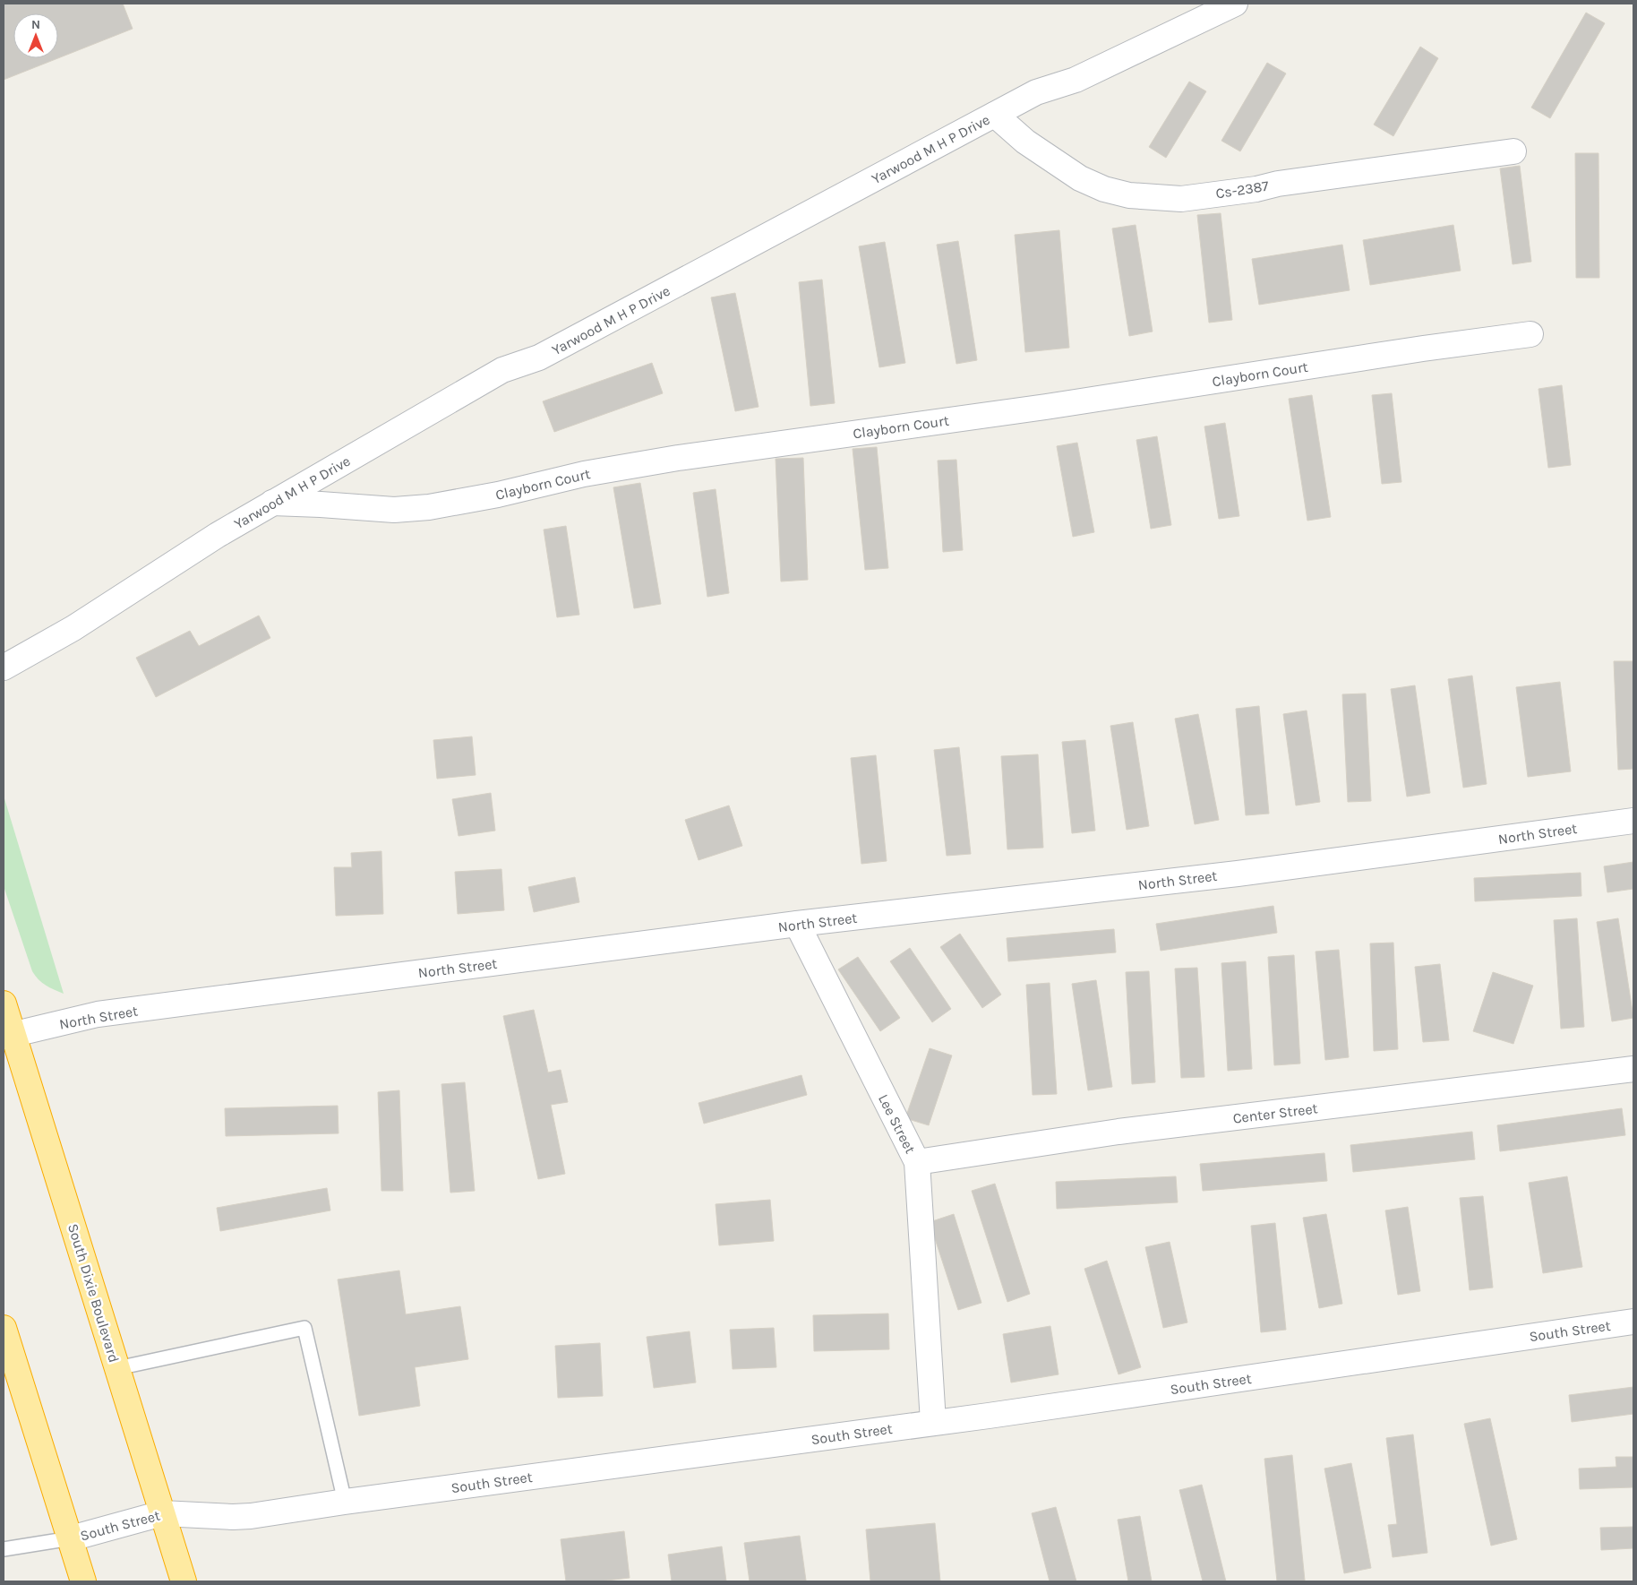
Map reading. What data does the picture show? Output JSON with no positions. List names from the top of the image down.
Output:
{
  "streets": {
    "highway": ["South Dixie Boulevard"],
    "street": [
      "Yarwood M H P Drive",
      "Cs-2387",
      "Clayborn Court",
      "North Street",
      "Center Street",
      "Lee Street",
      "South Street"
    ]
  },
  "crossings": [
    ["Yarwood M H P Drive", "Cs-2387"],
    ["Yarwood M H P Drive", "Clayborn Court"],
    ["North Street", "Lee Street"],
    ["North Street", "South Dixie Boulevard"],
    ["Center Street", "Lee Street"],
    ["Lee Street", "South Street"],
    ["South Dixie Boulevard", "South Street"]
  ],
  "north": "top"
}
